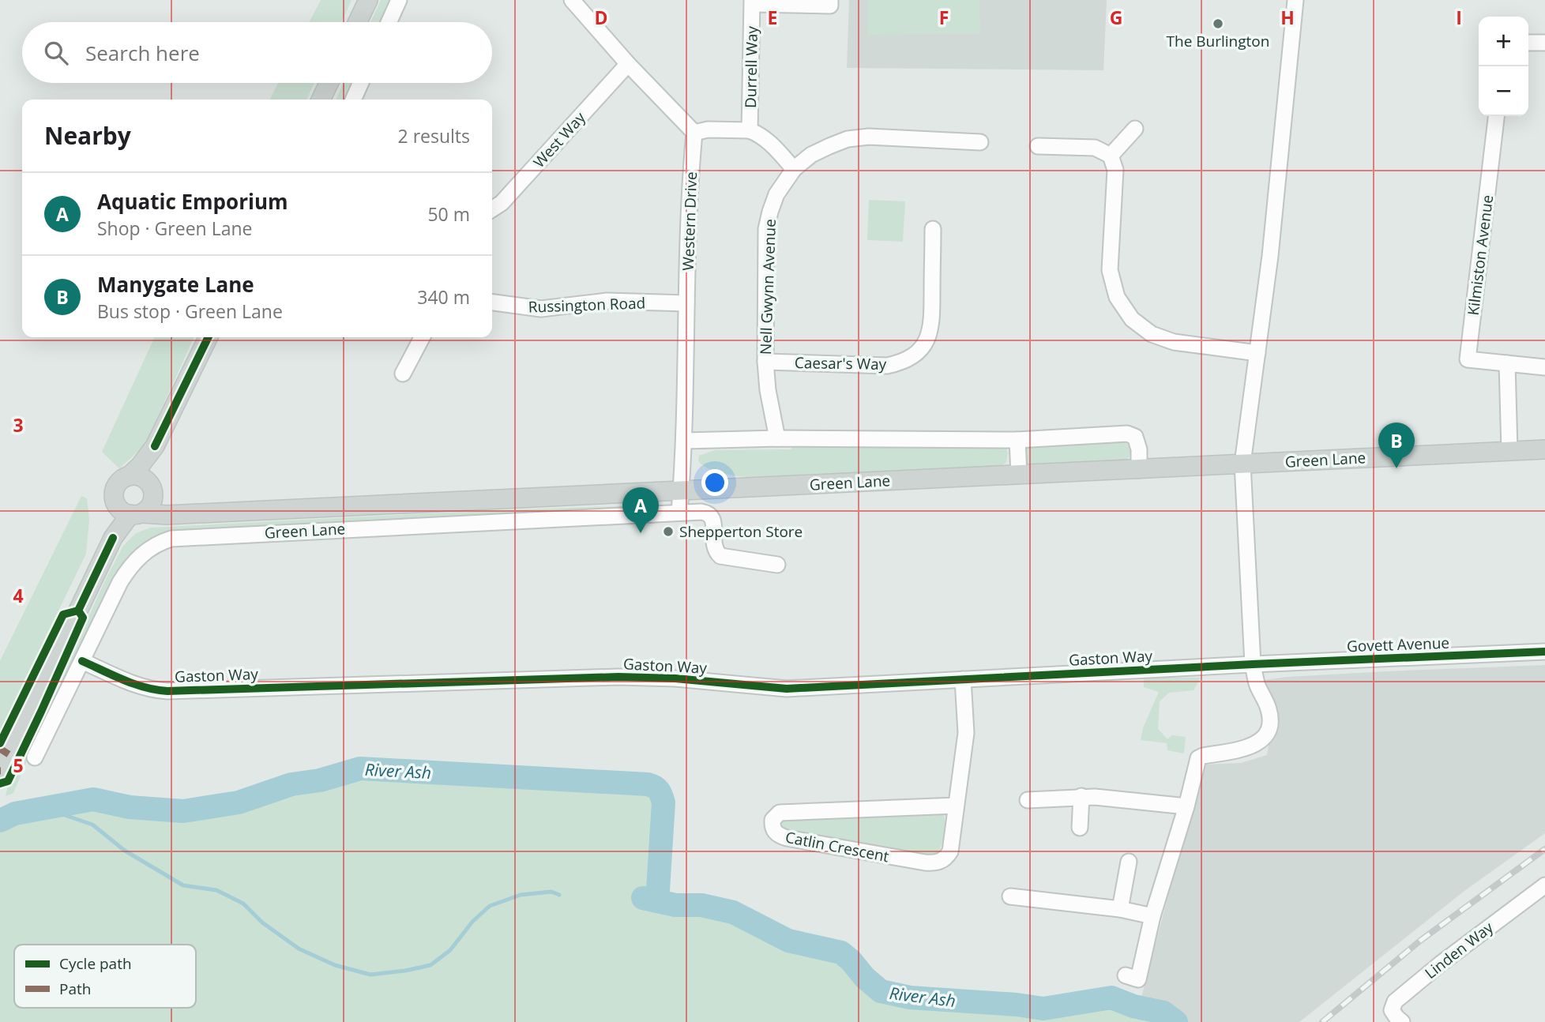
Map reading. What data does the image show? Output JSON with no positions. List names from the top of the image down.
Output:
{
  "streets": {
    "main road": ["Green Lane"],
    "street": [
      "Durrell Way",
      "West Way",
      "Western Drive",
      "Kilmiston Avenue",
      "Nell Gwynn Avenue",
      "Russington Road",
      "Caesar's Way",
      "Govett Avenue",
      "Gaston Way",
      "Catlin Crescent",
      "Linden Way"
    ]
  },
  "crossings": [
    ["Durrell Way", "Western Drive"],
    ["Durrell Way", "Nell Gwynn Avenue"],
    ["Western Drive", "Russington Road"],
    ["Western Drive", "Green Lane"],
    ["Nell Gwynn Avenue", "Caesar's Way"],
    ["Green Lane", "Gaston Way"],
    ["Govett Avenue", "Gaston Way"],
    ["Gaston Way", "Catlin Crescent"]
  ],
  "water": ["River Ash"],
  "places": ["The Burlington", "Shepperton Store"],
  "legend": ["Cycle path", "Path"],
  "page": {
    "map_buttons": ["+", "−"],
    "search": "Search here",
    "heading": ["Nearby", "2 results"],
    "list": [
      {
        "mark": "A",
        "name": "Aquatic Emporium",
        "note": "Shop · Green Lane",
        "value": "50 m"
      },
      {
        "mark": "B",
        "name": "Manygate Lane",
        "note": "Bus stop · Green Lane",
        "value": "340 m"
      }
    ],
    "pins": ["B", "A"]
  },
  "grid": {
    "columns": [
      "D",
      "E",
      "F",
      "G",
      "H",
      "I"
    ],
    "rows": ["3", "4", "5"]
  }
}
